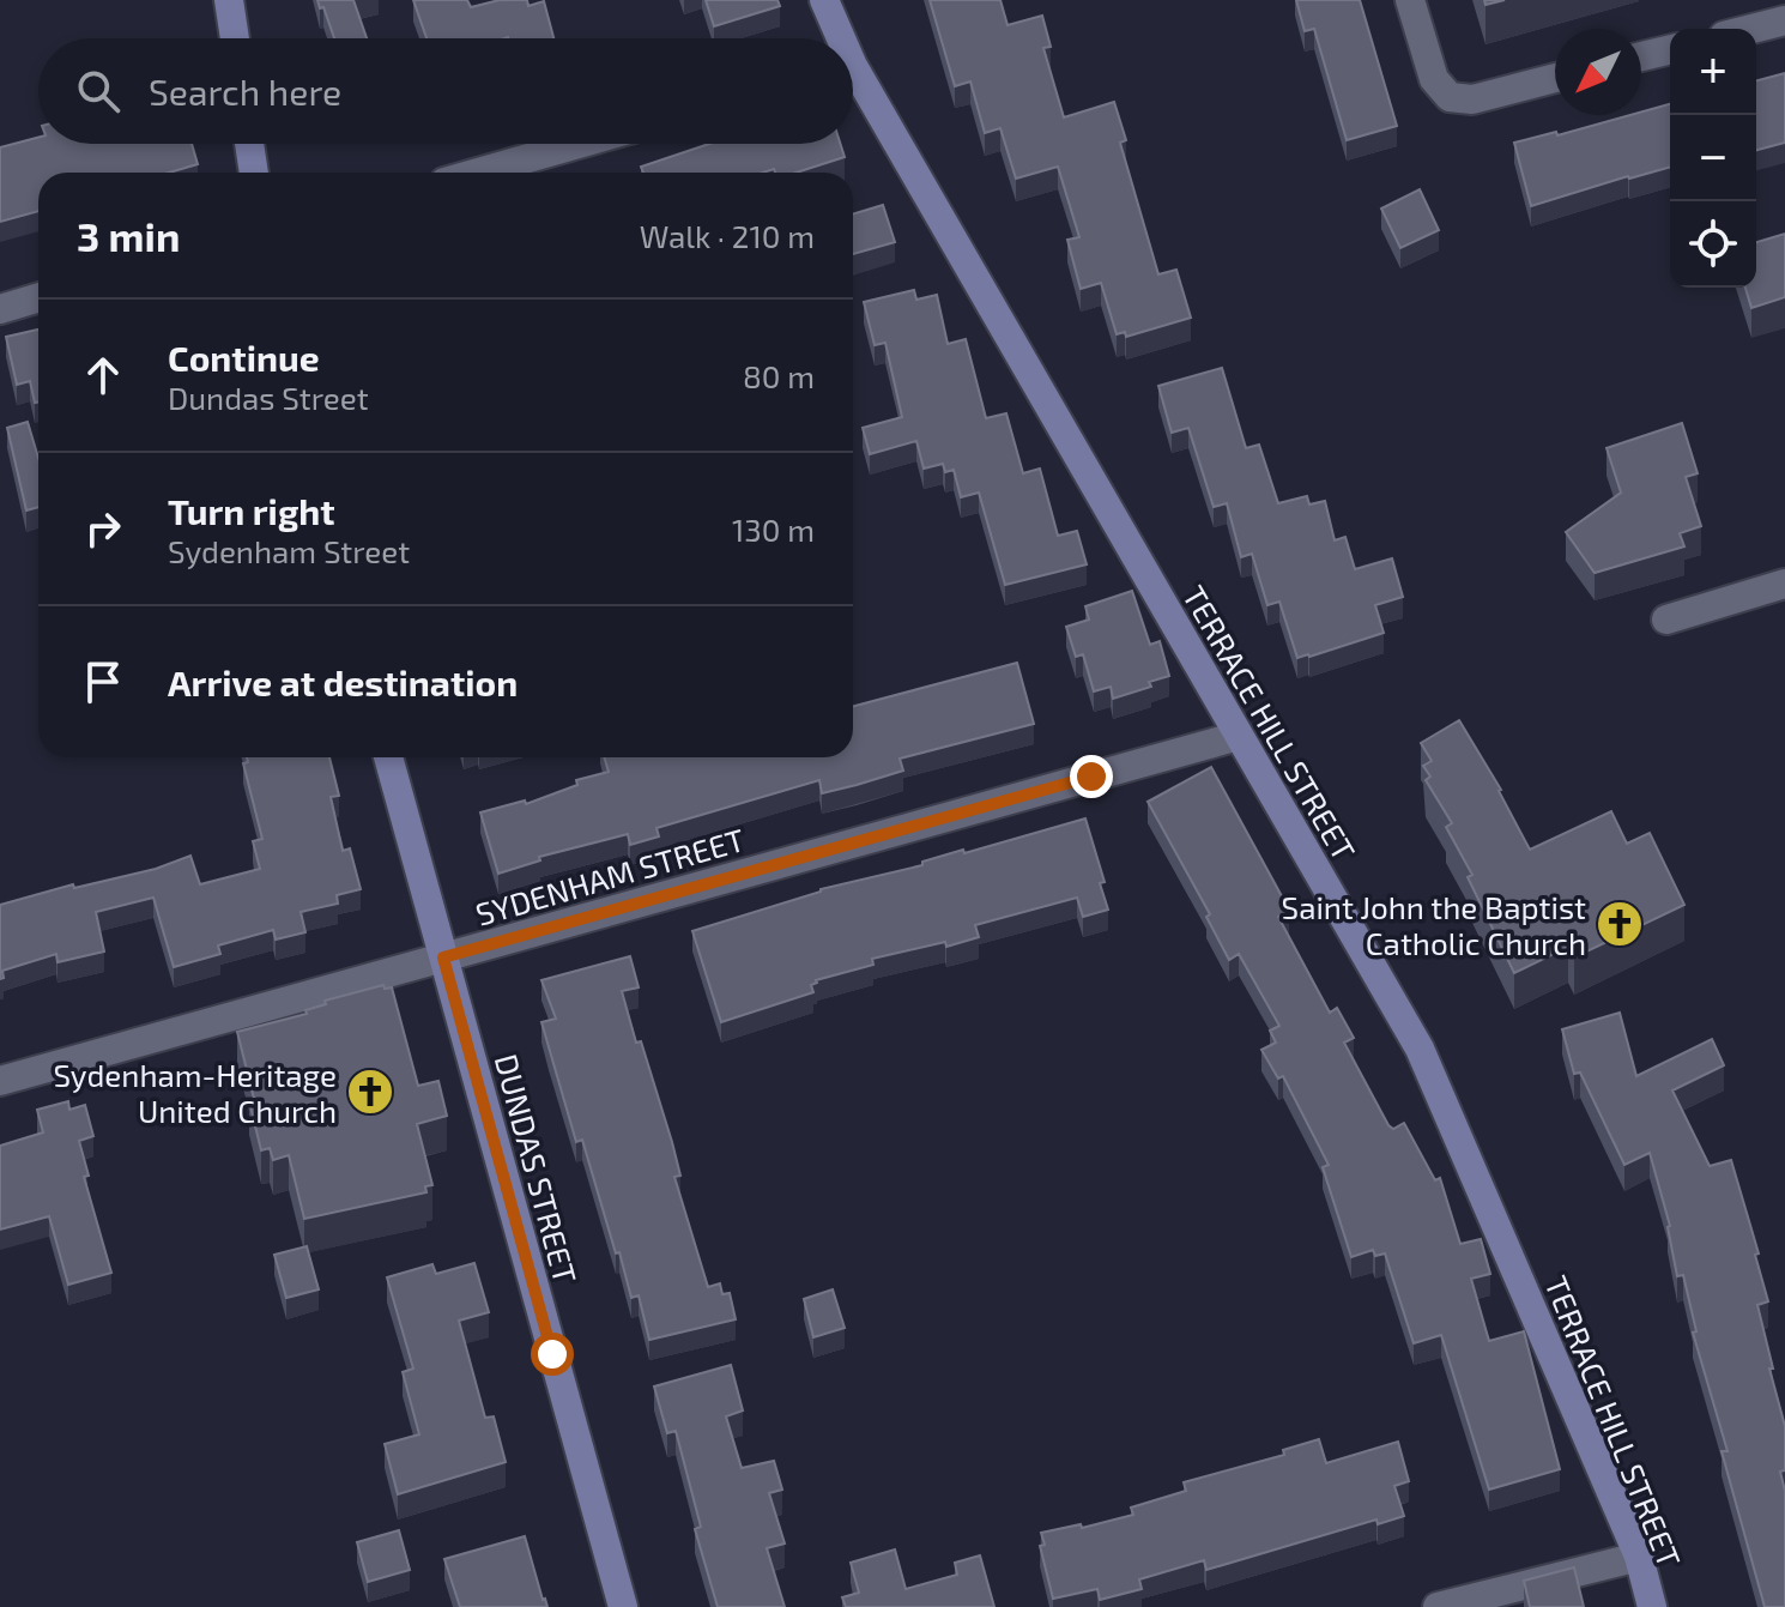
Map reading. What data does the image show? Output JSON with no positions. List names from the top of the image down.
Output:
{
  "streets": {
    "street": ["TERRACE HILL STREET", "SYDENHAM STREET", "DUNDAS STREET"]
  },
  "crossings": [
    ["TERRACE HILL STREET", "SYDENHAM STREET"],
    ["SYDENHAM STREET", "DUNDAS STREET"]
  ],
  "places": {
    "church": ["Saint John the Baptist Catholic Church", "Sydenham-Heritage United Church"]
  },
  "north": "bottom left",
  "page": {
    "map_buttons": ["+", "−"],
    "search": "Search here",
    "heading": ["3 min", "Walk · 210 m"],
    "list": [
      ["Continue", "Dundas Street", "80 m"],
      ["Turn right", "Sydenham Street", "130 m"],
      "Arrive at destination"
    ]
  }
}
